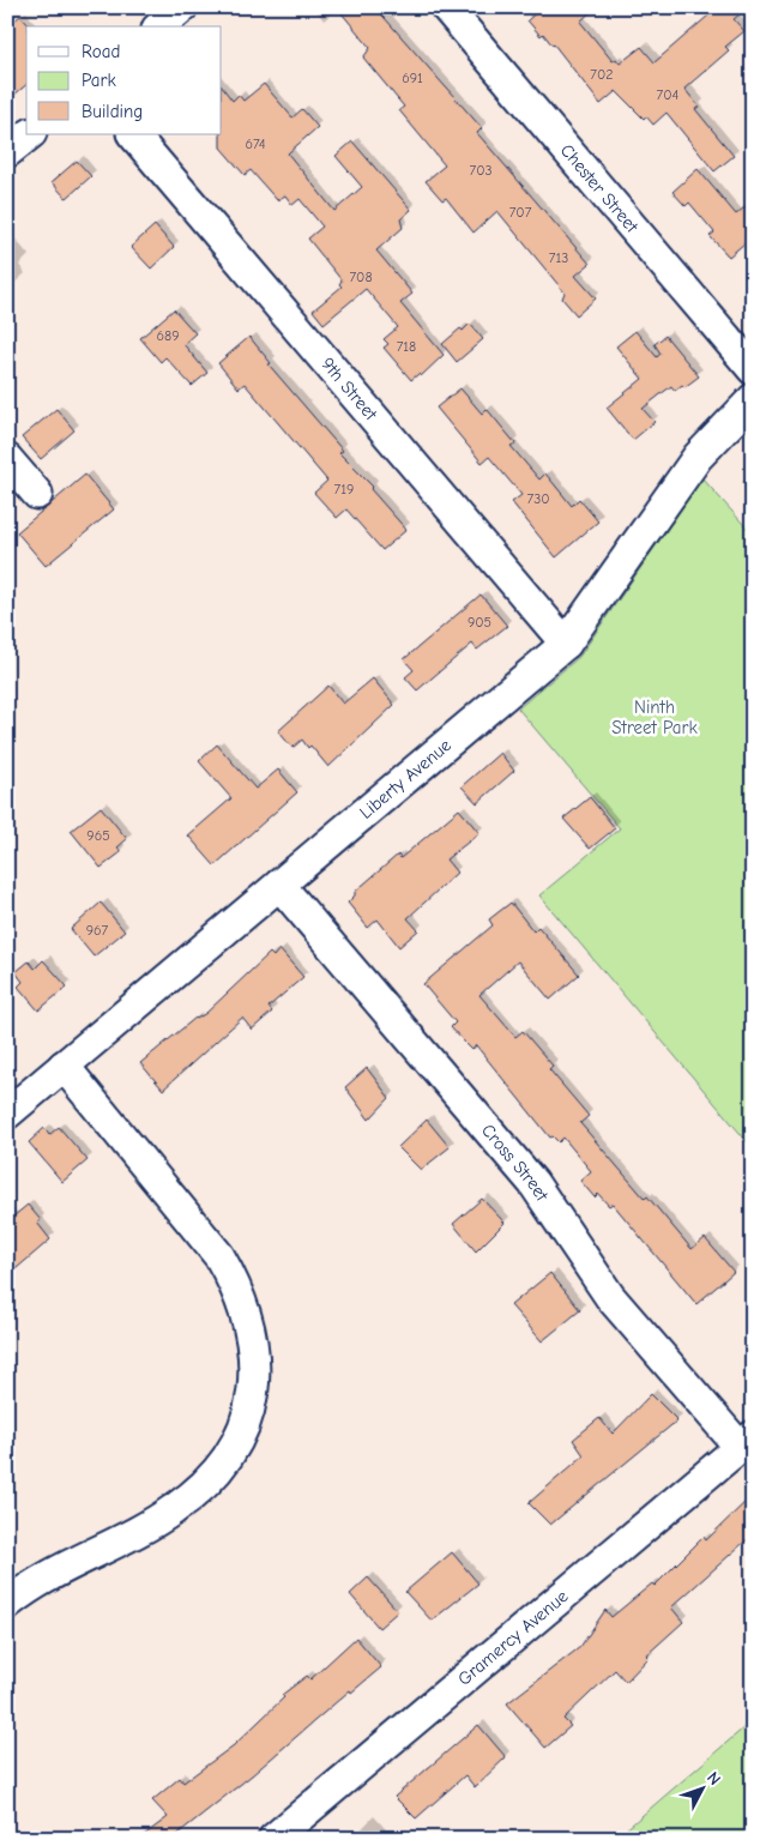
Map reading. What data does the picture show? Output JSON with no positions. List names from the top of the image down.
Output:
{
  "streets": {
    "street": [
      "Chester Street",
      "9th Street",
      "Liberty Avenue",
      "Cross Street",
      "Gramercy Avenue"
    ]
  },
  "crossings": [
    ["9th Street", "Liberty Avenue"],
    ["Liberty Avenue", "Cross Street"],
    ["Cross Street", "Gramercy Avenue"]
  ],
  "parks": ["Ninth Street Park"],
  "house_numbers": [
    "702",
    "691",
    "704",
    "674",
    "703",
    "707",
    "713",
    "708",
    "689",
    "718",
    "719",
    "730",
    "905",
    "965",
    "967"
  ],
  "legend": ["Road", "Park", "Building"],
  "north": "top right"
}
